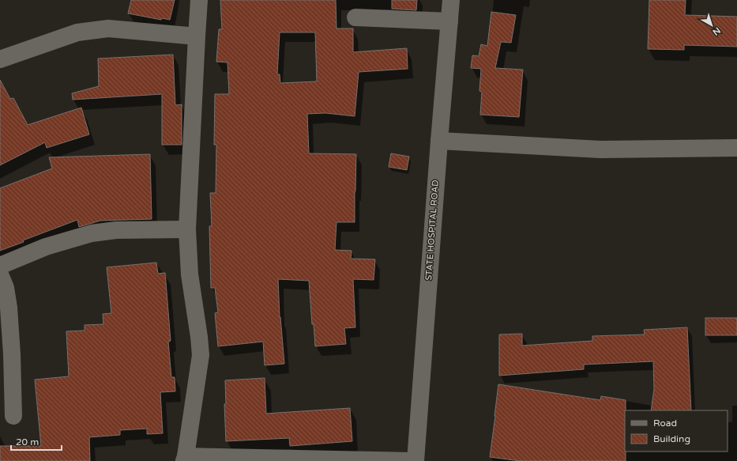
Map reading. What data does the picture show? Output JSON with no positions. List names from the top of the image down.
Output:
{
  "streets": {
    "street": ["STATE HOSPITAL ROAD"]
  },
  "legend": ["Road", "Building"],
  "scale_bar": "20 m",
  "north": "bottom right"
}
